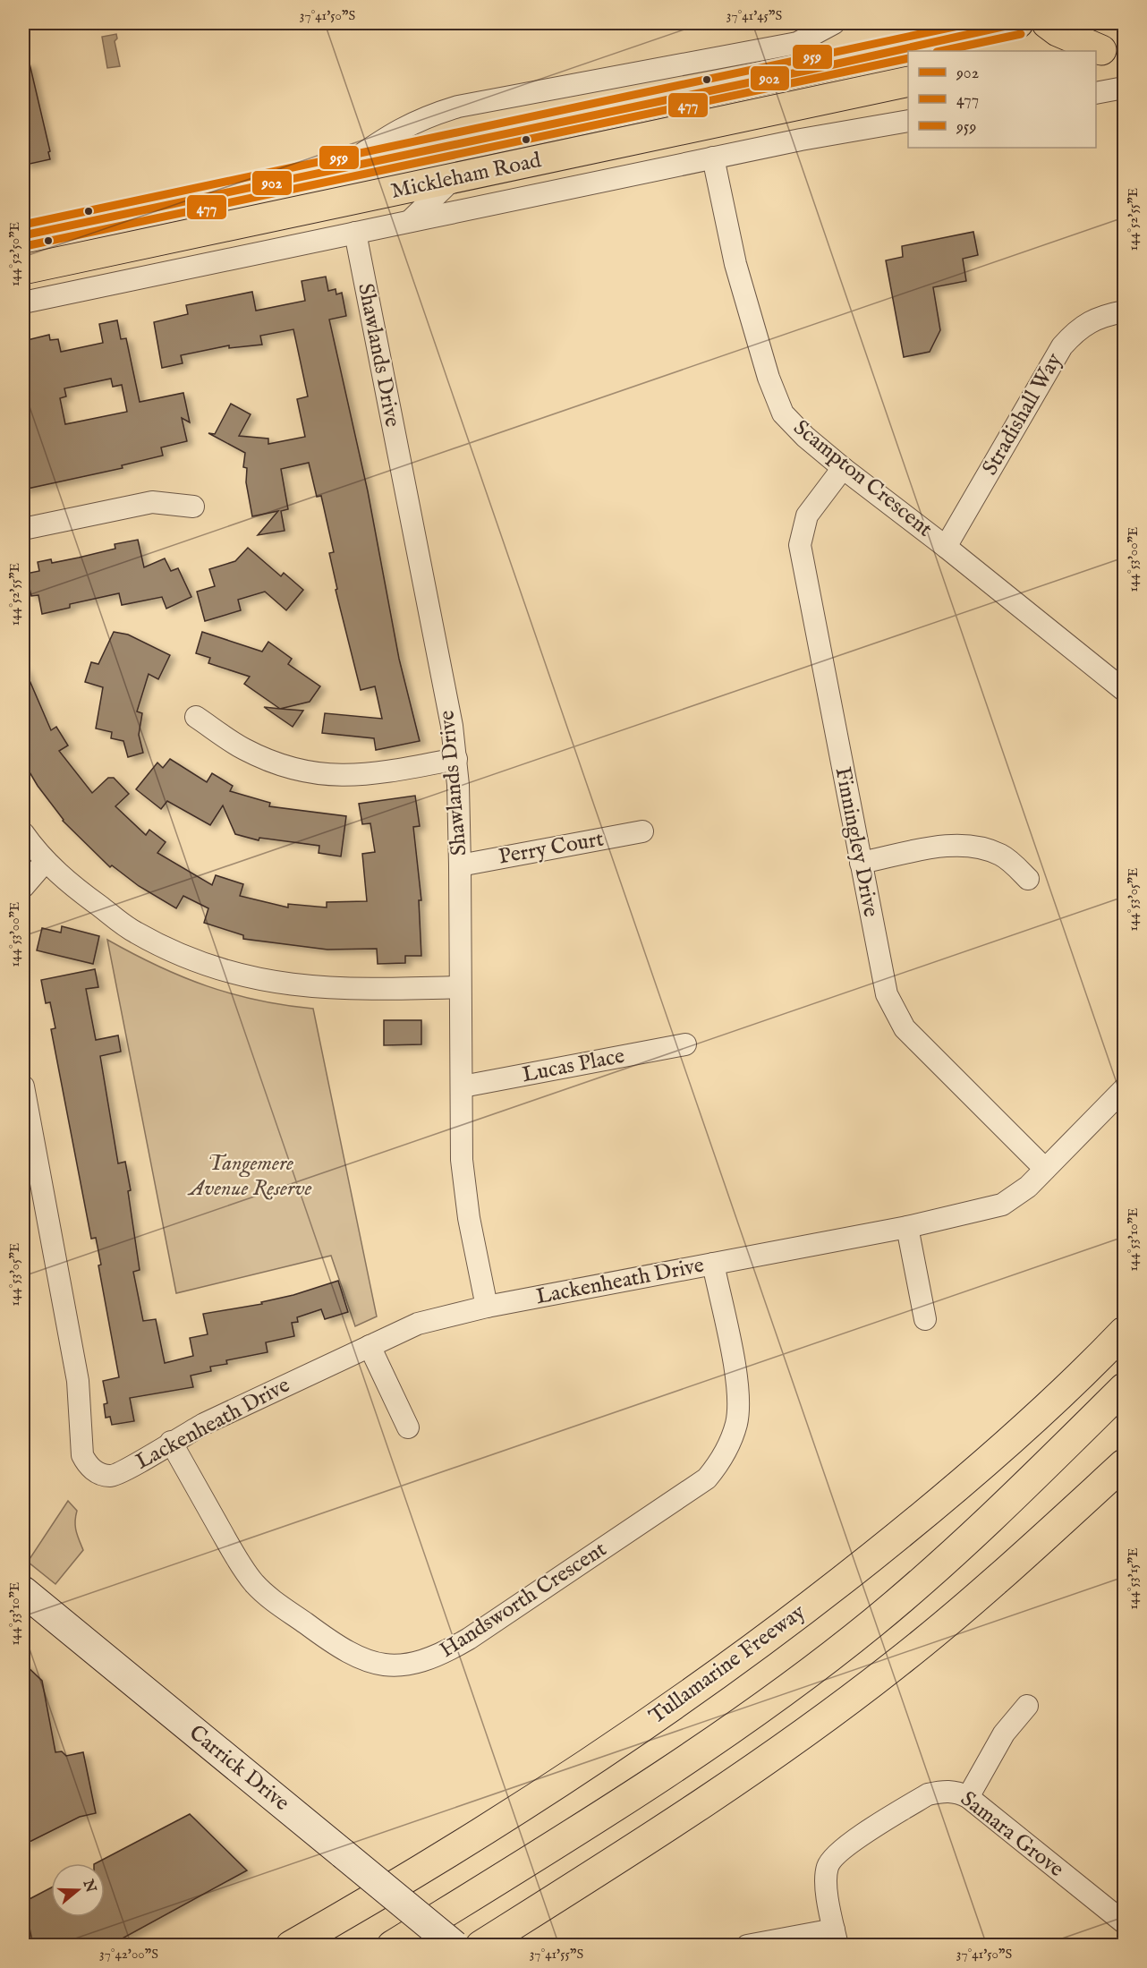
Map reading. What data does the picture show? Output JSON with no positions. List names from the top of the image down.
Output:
{
  "streets": {
    "main road": ["Mickleham Road", "Tullamarine Freeway"],
    "street": [
      "Shawlands Drive",
      "Stradishall Way",
      "Scampton Crescent",
      "Finningley Drive",
      "Perry Court",
      "Lucas Place",
      "Lackenheath Drive",
      "Handsworth Crescent",
      "Carrick Drive",
      "Samara Grove"
    ]
  },
  "crossings": [
    ["Mickleham Road", "Shawlands Drive"],
    ["Mickleham Road", "Scampton Crescent"],
    ["Shawlands Drive", "Perry Court"],
    ["Shawlands Drive", "Lucas Place"],
    ["Shawlands Drive", "Lackenheath Drive"],
    ["Stradishall Way", "Scampton Crescent"],
    ["Scampton Crescent", "Finningley Drive"],
    ["Finningley Drive", "Lackenheath Drive"],
    ["Lackenheath Drive", "Handsworth Crescent"]
  ],
  "parks": ["Tangemere Avenue Reserve"],
  "lines": ["transit line 902", "transit line 959", "transit line 477"],
  "legend": ["902", "477", "959"],
  "north": "right",
  "coordinates": [
    "37°41'50\"S",
    "37°41'45\"S",
    "144°52'55\"E",
    "144°52'50\"E",
    "144°53'00\"E",
    "144°53'05\"E",
    "144°53'10\"E",
    "144°53'15\"E",
    "37°42'00\"S",
    "37°41'55\"S"
  ]
}
